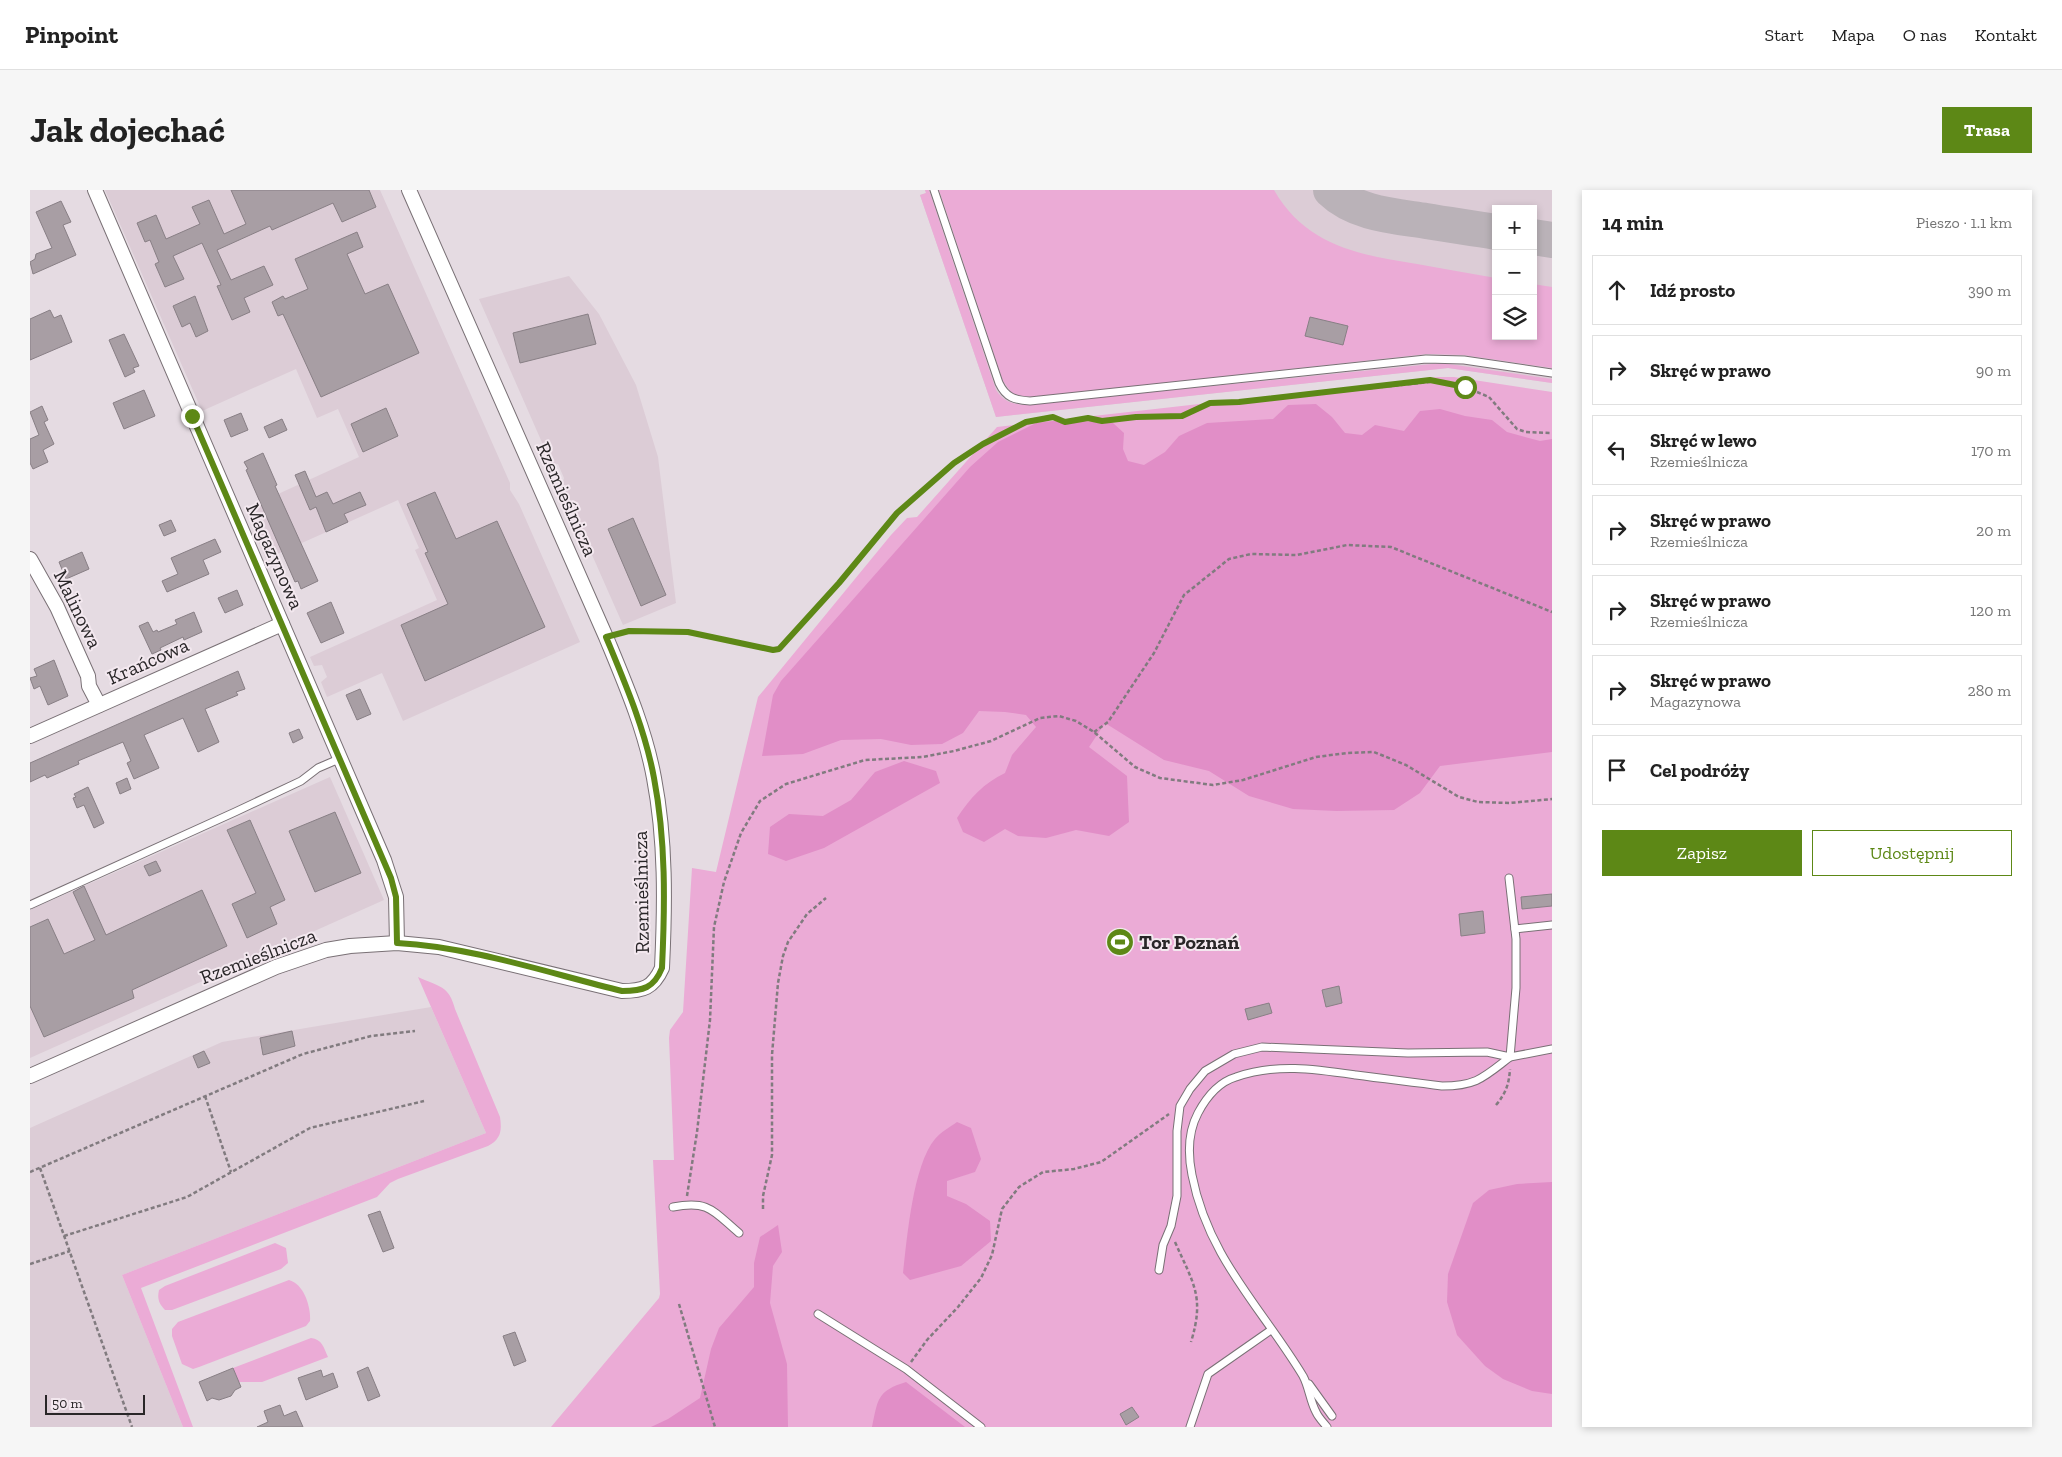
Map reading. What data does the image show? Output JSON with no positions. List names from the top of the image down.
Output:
{
  "streets": {
    "street": [
      "Rzemieślnicza",
      "Magazynowa",
      "Malinowa",
      "Krańcowa"
    ]
  },
  "crossings": [
    ["Rzemieślnicza", "Magazynowa"],
    ["Magazynowa", "Krańcowa"],
    ["Malinowa", "Krańcowa"]
  ],
  "places": {
    "sports": ["Tor Poznań"]
  },
  "scale_bar": "50 m",
  "page": {
    "header": "Pinpoint",
    "nav": [
      "Start",
      "Mapa",
      "O nas",
      "Kontakt"
    ],
    "buttons": [
      "Trasa",
      ["Zapisz", "Udostępnij"]
    ],
    "title": "Jak dojechać",
    "heading": ["14 min", "Pieszo · 1.1 km"],
    "map_buttons": ["+", "−"],
    "list": [
      ["Idź prosto", "390 m"],
      ["Skręć w prawo", "90 m"],
      ["Skręć w lewo", "Rzemieślnicza", "170 m"],
      ["Skręć w prawo", "Rzemieślnicza", "20 m"],
      ["Skręć w prawo", "Rzemieślnicza", "120 m"],
      ["Skręć w prawo", "Magazynowa", "280 m"],
      "Cel podróży"
    ],
    "scale": "50 m"
  }
}
